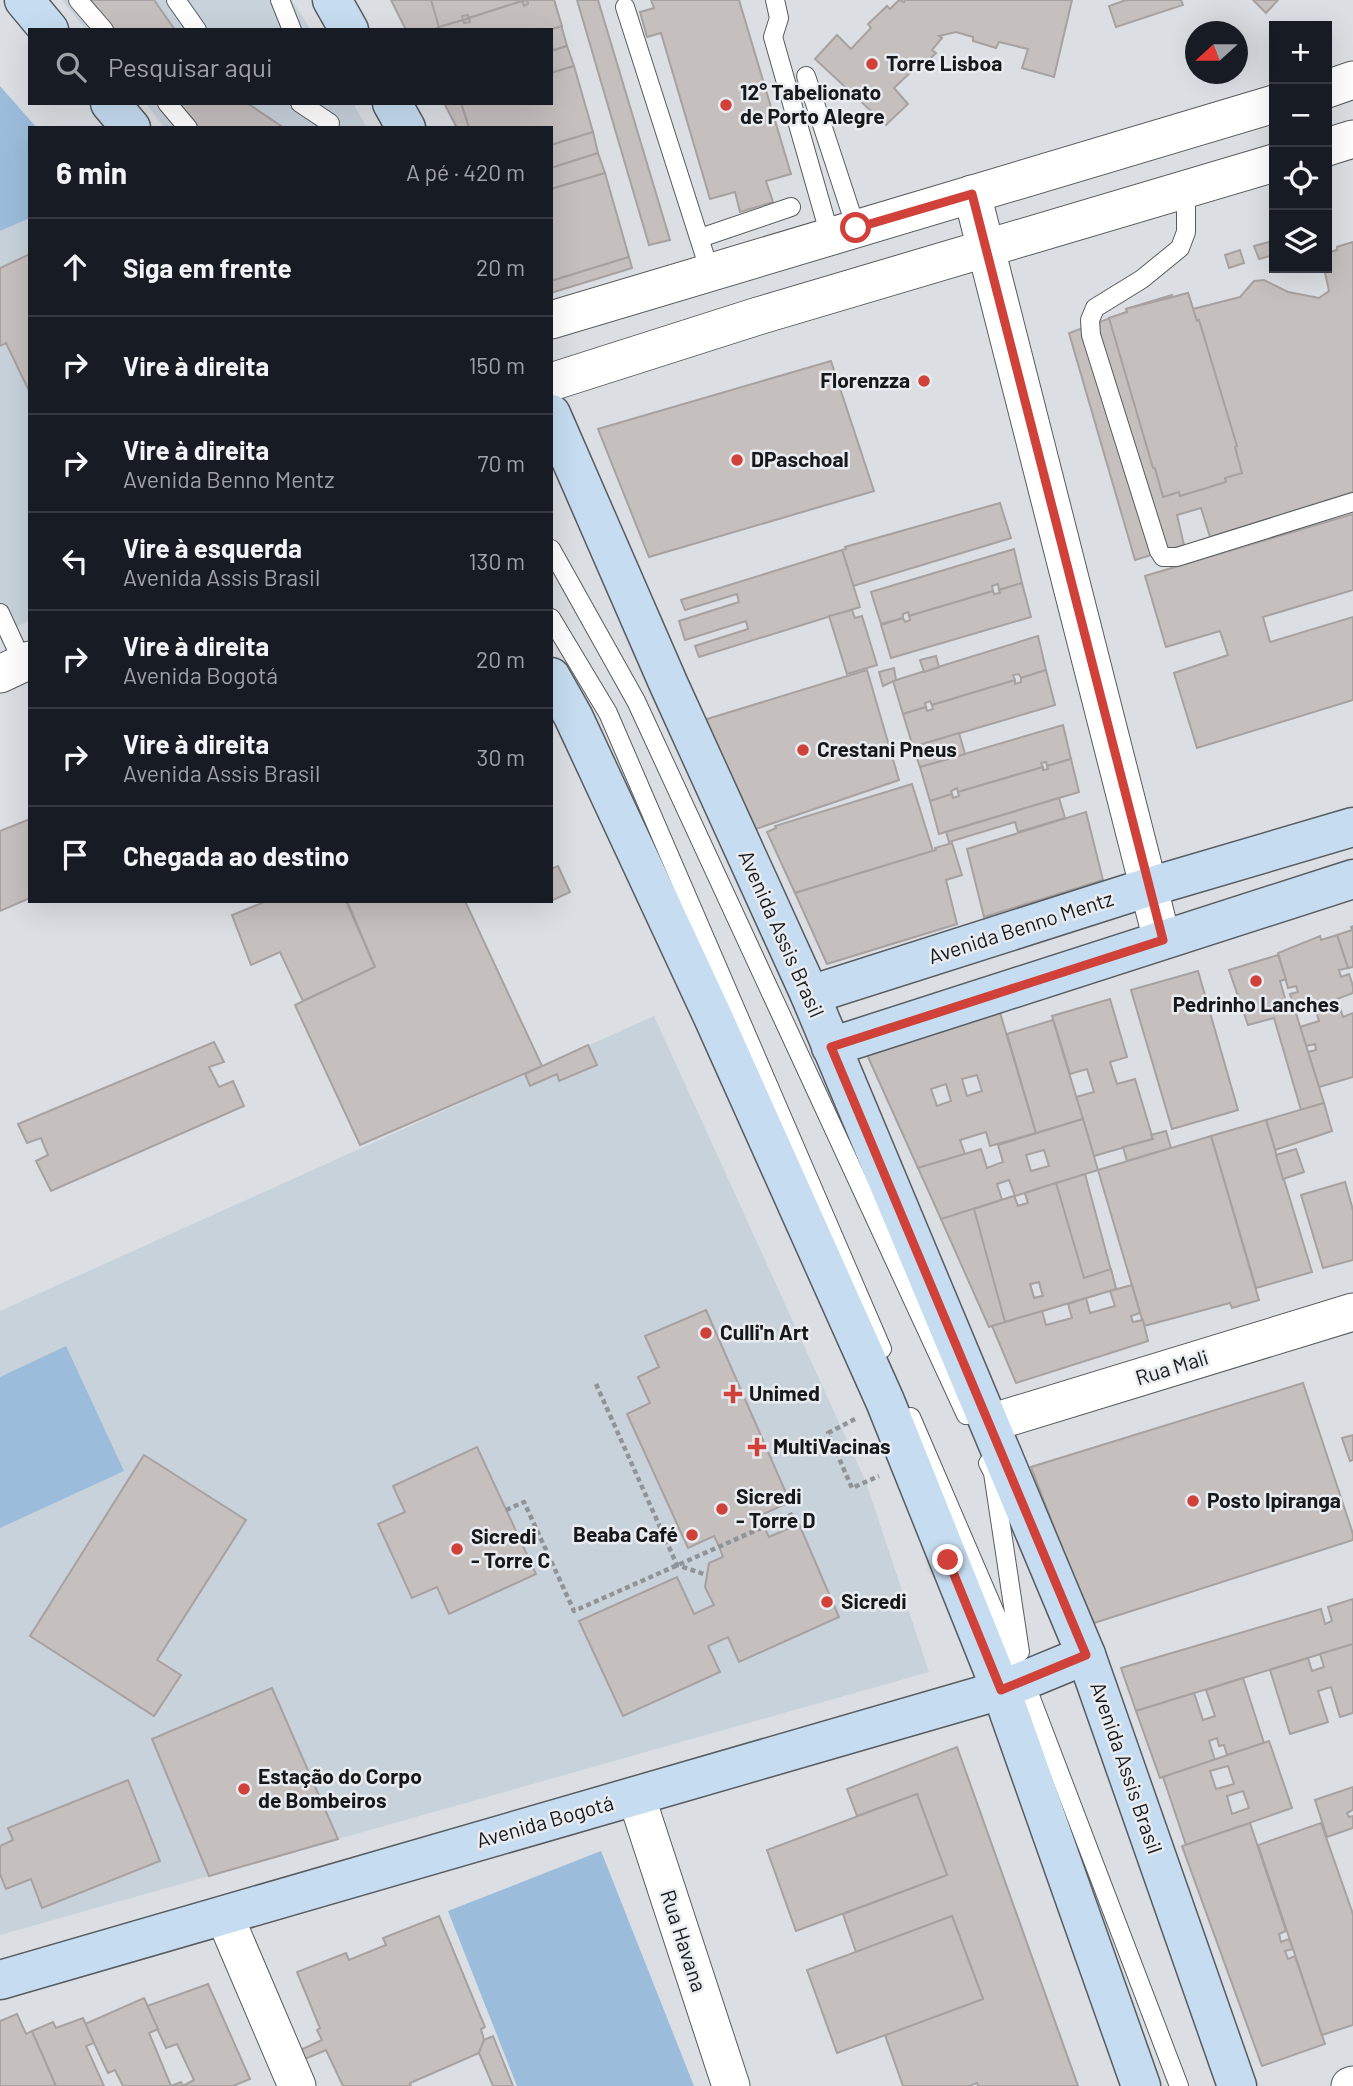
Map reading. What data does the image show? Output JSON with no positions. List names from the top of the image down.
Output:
{
  "streets": {
    "main road": ["Avenida Benno Mentz", "Avenida Assis Brasil", "Avenida Bogotá"],
    "street": ["Rua Mali", "Rua Havana"]
  },
  "crossings": [
    ["Avenida Benno Mentz", "Avenida Assis Brasil"],
    ["Avenida Assis Brasil", "Rua Mali"],
    ["Avenida Assis Brasil", "Avenida Bogotá"],
    ["Avenida Bogotá", "Rua Havana"]
  ],
  "places": {
    "other": [
      "Torre Lisboa",
      "12° Tabelionato de Porto Alegre",
      "Florenzza",
      "DPaschoal",
      "Crestani Pneus",
      "Pedrinho Lanches",
      "Culli'n Art",
      "Posto Ipiranga",
      "Sicredi - Torre D",
      "Beaba Café",
      "Sicredi - Torre C",
      "Sicredi",
      "Estação do Corpo de Bombeiros"
    ],
    "health": ["Unimed", "MultiVacinas"]
  },
  "north": "left",
  "page": {
    "map_buttons": ["+", "−"],
    "search": "Pesquisar aqui",
    "heading": ["6 min", "A pé · 420 m"],
    "list": [
      ["Siga em frente", "20 m"],
      ["Vire à direita", "150 m"],
      ["Vire à direita", "Avenida Benno Mentz", "70 m"],
      ["Vire à esquerda", "Avenida Assis Brasil", "130 m"],
      ["Vire à direita", "Avenida Bogotá", "20 m"],
      ["Vire à direita", "Avenida Assis Brasil", "30 m"],
      "Chegada ao destino"
    ]
  }
}
